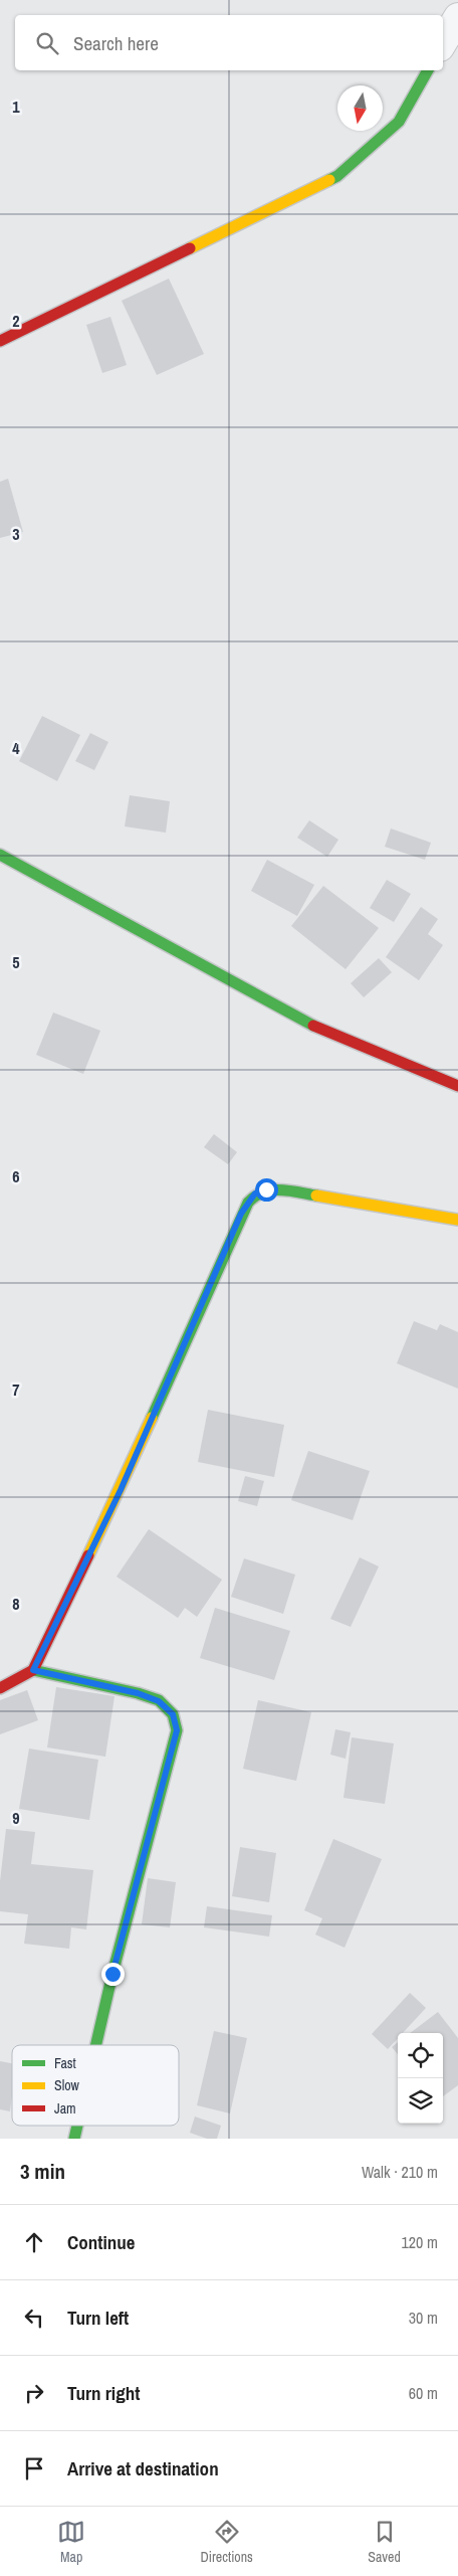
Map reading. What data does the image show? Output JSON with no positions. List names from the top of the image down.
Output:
{
  "legend": ["Fast", "Slow", "Jam"],
  "north": "bottom",
  "page": {
    "search": "Search here",
    "heading": ["3 min", "Walk · 210 m"],
    "list": [
      ["Continue", "120 m"],
      ["Turn left", "30 m"],
      ["Turn right", "60 m"],
      "Arrive at destination"
    ],
    "nav": ["Map", "Directions", "Saved"]
  },
  "grid": {
    "rows": [
      "1",
      "2",
      "3",
      "4",
      "5",
      "6",
      "7",
      "8",
      "9"
    ]
  }
}
